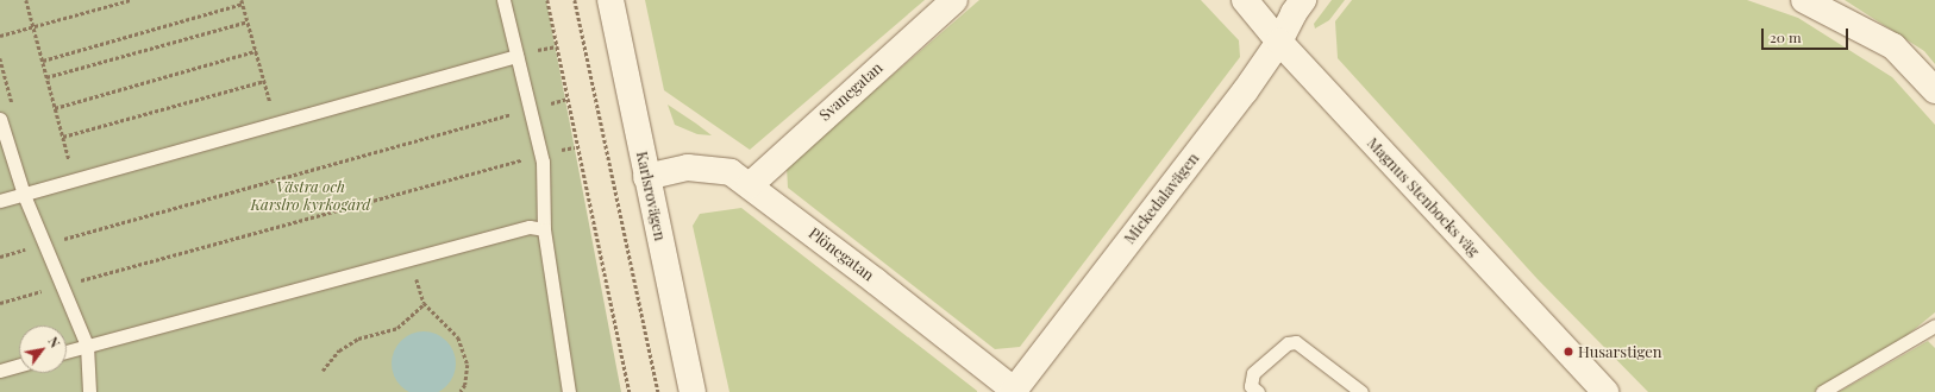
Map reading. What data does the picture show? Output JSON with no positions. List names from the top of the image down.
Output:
{
  "streets": {
    "street": [
      "Svanegatan",
      "Karlsrovägen",
      "Magnus Stenbocks väg",
      "Mickedalavägen",
      "Plönegatan"
    ]
  },
  "crossings": [
    ["Svanegatan", "Plönegatan"],
    ["Karlsrovägen", "Plönegatan"],
    ["Magnus Stenbocks väg", "Mickedalavägen"],
    ["Mickedalavägen", "Plönegatan"]
  ],
  "parks": ["Västra och Karslro kyrkogård"],
  "places": ["Husarstigen"],
  "scale_bar": "20 m",
  "north": "top right"
}
